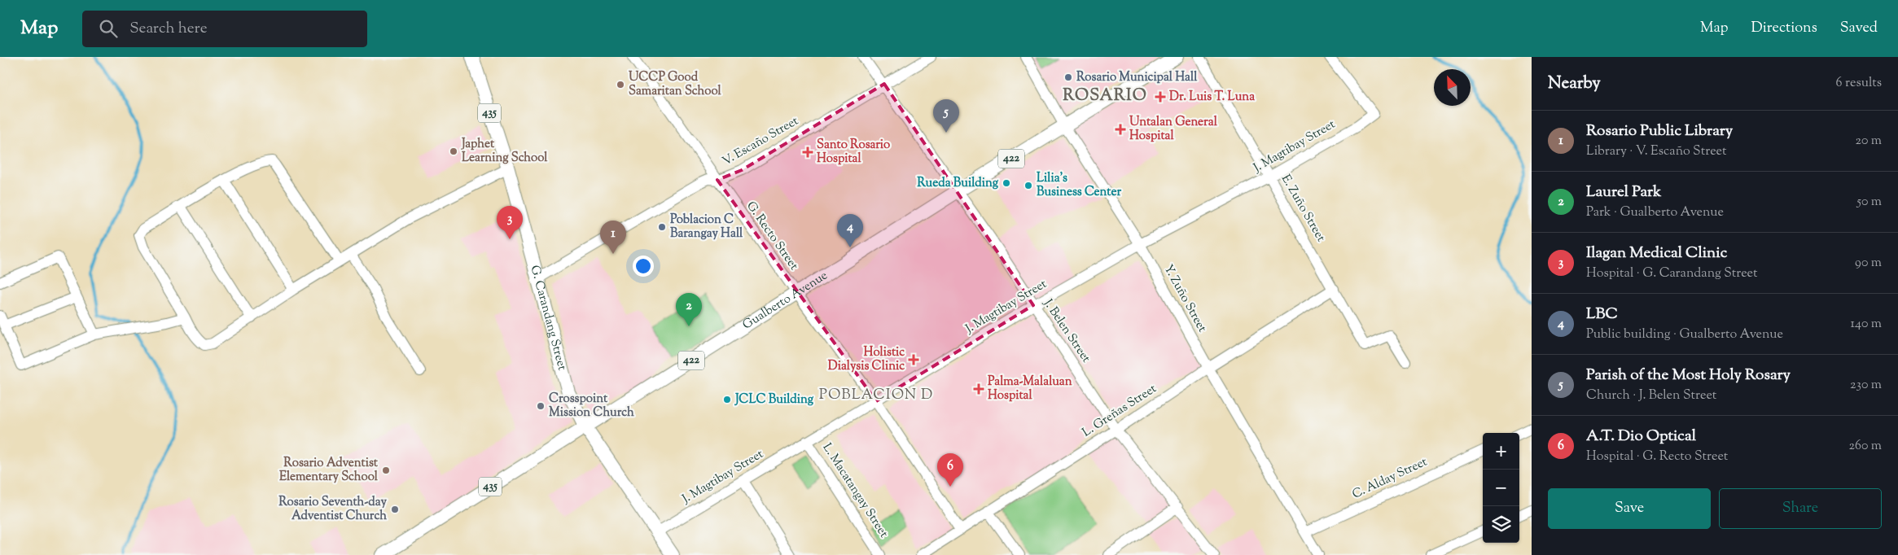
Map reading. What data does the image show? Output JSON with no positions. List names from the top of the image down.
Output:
{
  "streets": {
    "main road": [
      "435",
      "422",
      "Gualberto Avenue",
      "G. Carandang Street"
    ],
    "street": [
      "V. Escaño Street",
      "J. Magtibay Street",
      "E. Zuño Street",
      "G. Recto Street",
      "Y. Zuño Street",
      "J. Belen Street",
      "L. Greñas Street",
      "C. Alday Street",
      "L. Macatangay Street"
    ]
  },
  "crossings": [
    ["V. Escaño Street", "G. Recto Street"],
    ["V. Escaño Street", "G. Carandang Street"],
    ["V. Escaño Street", "J. Belen Street"],
    ["J. Magtibay Street", "E. Zuño Street"],
    ["J. Magtibay Street", "G. Recto Street"],
    ["J. Magtibay Street", "Y. Zuño Street"],
    ["J. Magtibay Street", "G. Carandang Street"],
    ["J. Magtibay Street", "J. Belen Street"],
    ["J. Magtibay Street", "L. Macatangay Street"],
    ["E. Zuño Street", "L. Greñas Street"],
    ["G. Recto Street", "Gualberto Avenue"],
    ["G. Recto Street", "L. Greñas Street"],
    ["Y. Zuño Street", "Gualberto Avenue"],
    ["Y. Zuño Street", "L. Greñas Street"],
    ["Y. Zuño Street", "C. Alday Street"],
    ["Gualberto Avenue", "G. Carandang Street"],
    ["Gualberto Avenue", "J. Belen Street"],
    ["J. Belen Street", "L. Greñas Street"]
  ],
  "districts": ["ROSARIO", "POBLACION D"],
  "places": {
    "other": [
      "Rosario Municipal Hall",
      "UCCP Good Samaritan School",
      "Japhet Learning School",
      "Rueda Building",
      "Lilia's Business Center",
      "Poblacion C Barangay Hall",
      "JCLC Building",
      "Crosspoint Mission Church",
      "Rosario Adventist Elementary School",
      "Rosario Seventh-day Adventist Church"
    ],
    "health": [
      "Dr. Luis T. Luna",
      "Untalan General Hospital",
      "Santo Rosario Hospital",
      "Holistic Dialysis Clinic",
      "Palma-Malaluan Hospital"
    ]
  },
  "north": "top left",
  "page": {
    "header": "Map",
    "search": "Search here",
    "nav": ["Map", "Directions", "Saved"],
    "heading": ["Nearby", "6 results"],
    "pins": [
      "5",
      "3",
      "4",
      "1",
      "2",
      "6"
    ],
    "list": [
      {
        "mark": "1",
        "name": "Rosario Public Library",
        "note": "Library · V. Escaño Street",
        "value": "20 m"
      },
      {
        "mark": "2",
        "name": "Laurel Park",
        "note": "Park · Gualberto Avenue",
        "value": "50 m"
      },
      {
        "mark": "3",
        "name": "Ilagan Medical Clinic",
        "note": "Hospital · G. Carandang Street",
        "value": "90 m"
      },
      {
        "mark": "4",
        "name": "LBC",
        "note": "Public building · Gualberto Avenue",
        "value": "140 m"
      },
      {
        "mark": "5",
        "name": "Parish of the Most Holy Rosary",
        "note": "Church · J. Belen Street",
        "value": "230 m"
      },
      {
        "mark": "6",
        "name": "A.T. Dio Optical",
        "note": "Hospital · G. Recto Street",
        "value": "260 m"
      }
    ],
    "map_buttons": ["+", "−"],
    "buttons": ["Save", "Share"]
  }
}
